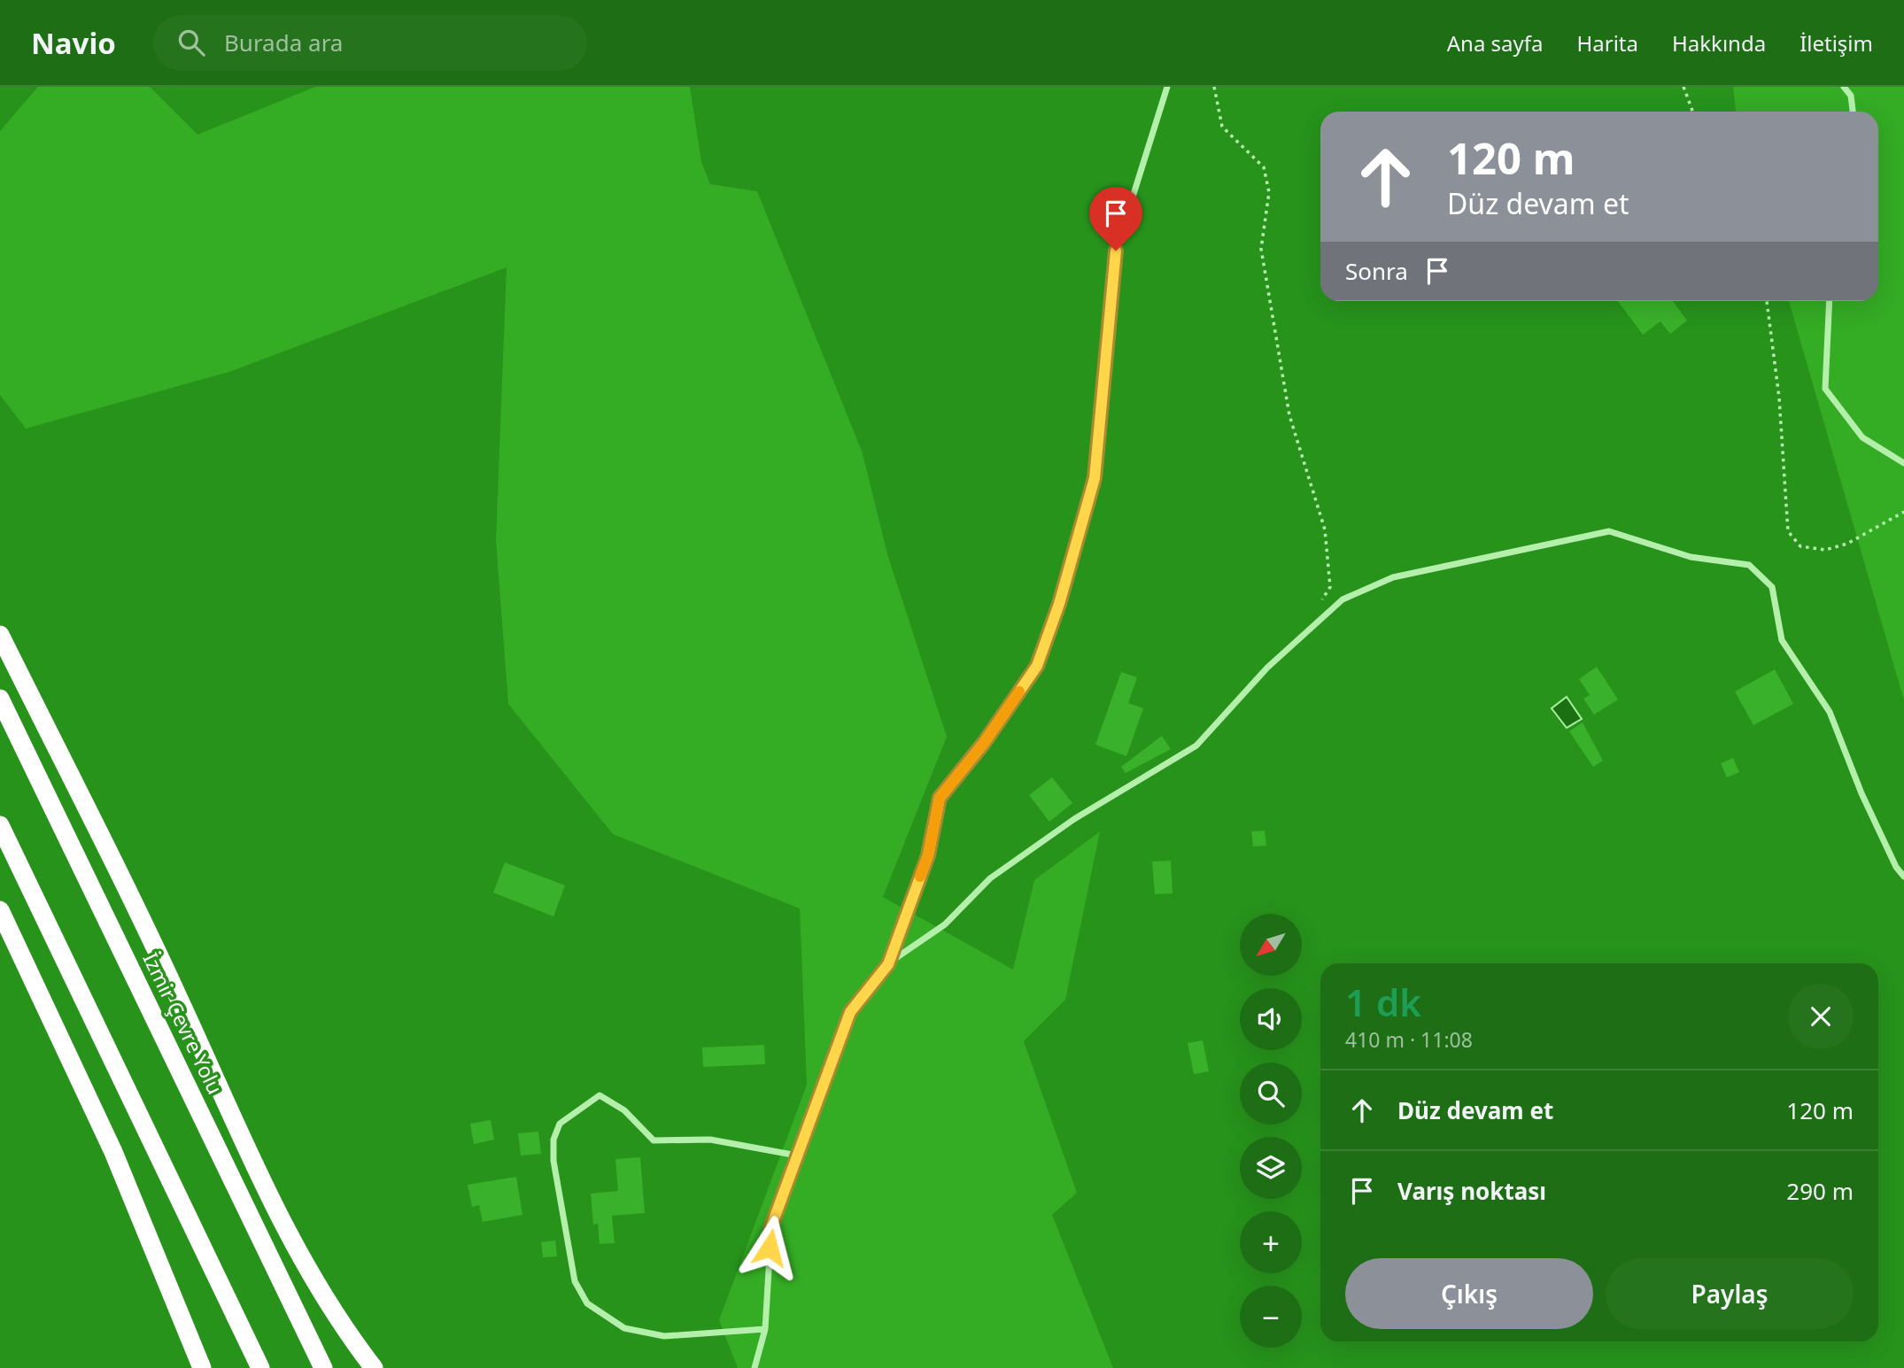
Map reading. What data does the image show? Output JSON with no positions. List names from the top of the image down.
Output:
{
  "streets": {
    "highway": ["İzmir Çevre Yolu"]
  },
  "north": "bottom left",
  "page": {
    "header": "Navio",
    "search": "Burada ara",
    "nav": [
      "Ana sayfa",
      "Harita",
      "Hakkında",
      "İletişim"
    ],
    "turn": ["120 m", "Düz devam et"],
    "then": "Sonra",
    "map_buttons": ["+", "−"],
    "heading": ["1 dk", "410 m · 11:08"],
    "list": [
      {
        "name": "Düz devam et",
        "value": "120 m"
      },
      {
        "name": "Varış noktası",
        "value": "290 m"
      }
    ],
    "buttons": ["Çıkış", "Paylaş"]
  }
}
